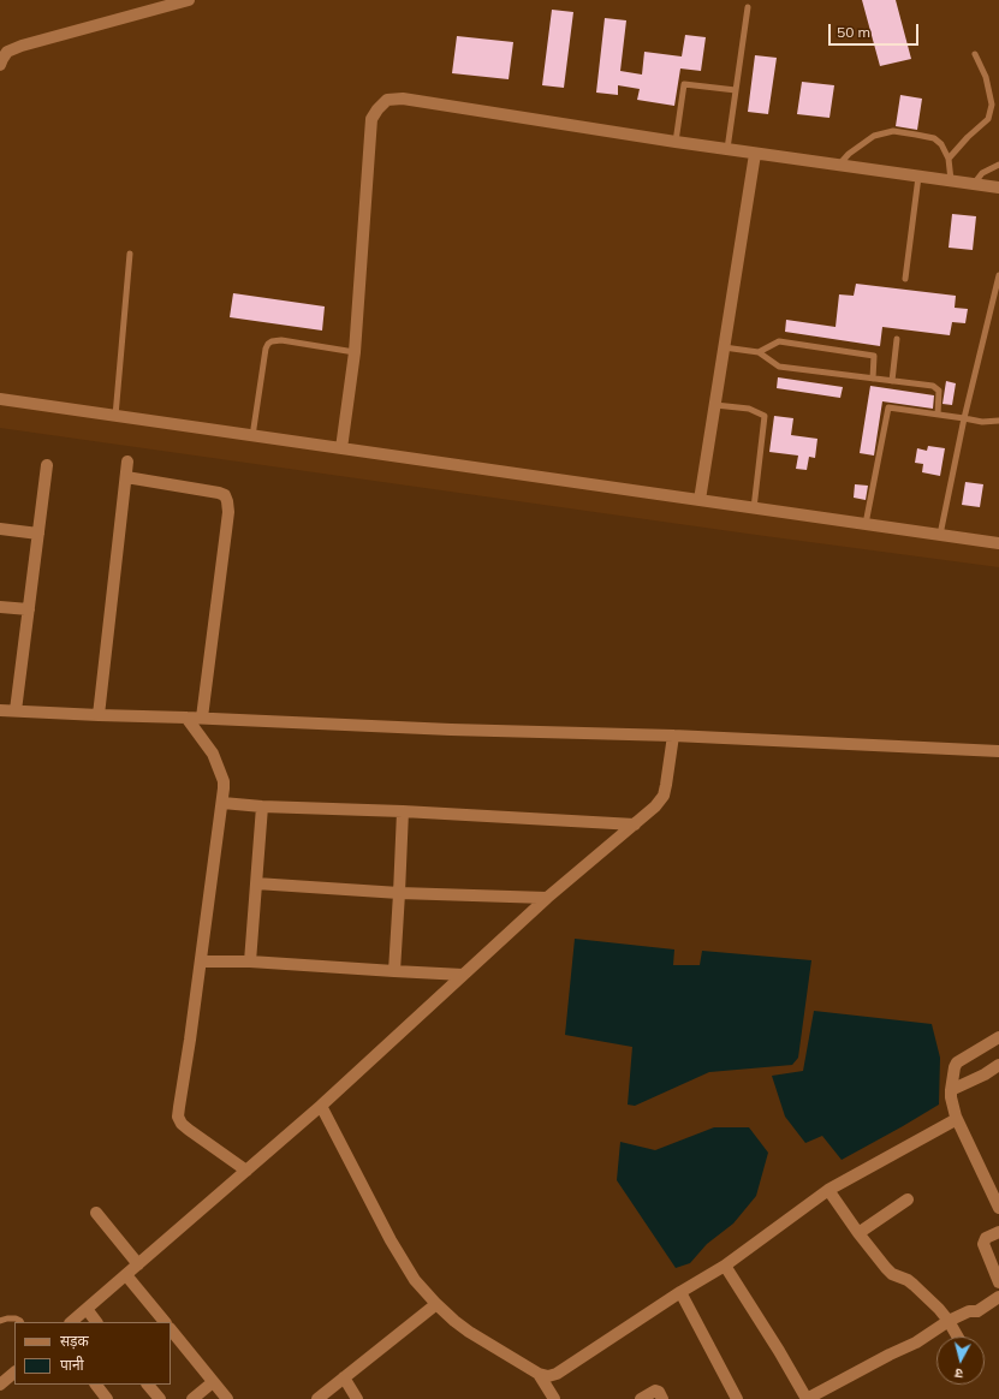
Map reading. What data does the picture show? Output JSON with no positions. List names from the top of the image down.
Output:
{
  "legend": ["सड़क", "पानी"],
  "scale_bar": "50 m",
  "north": "bottom"
}
